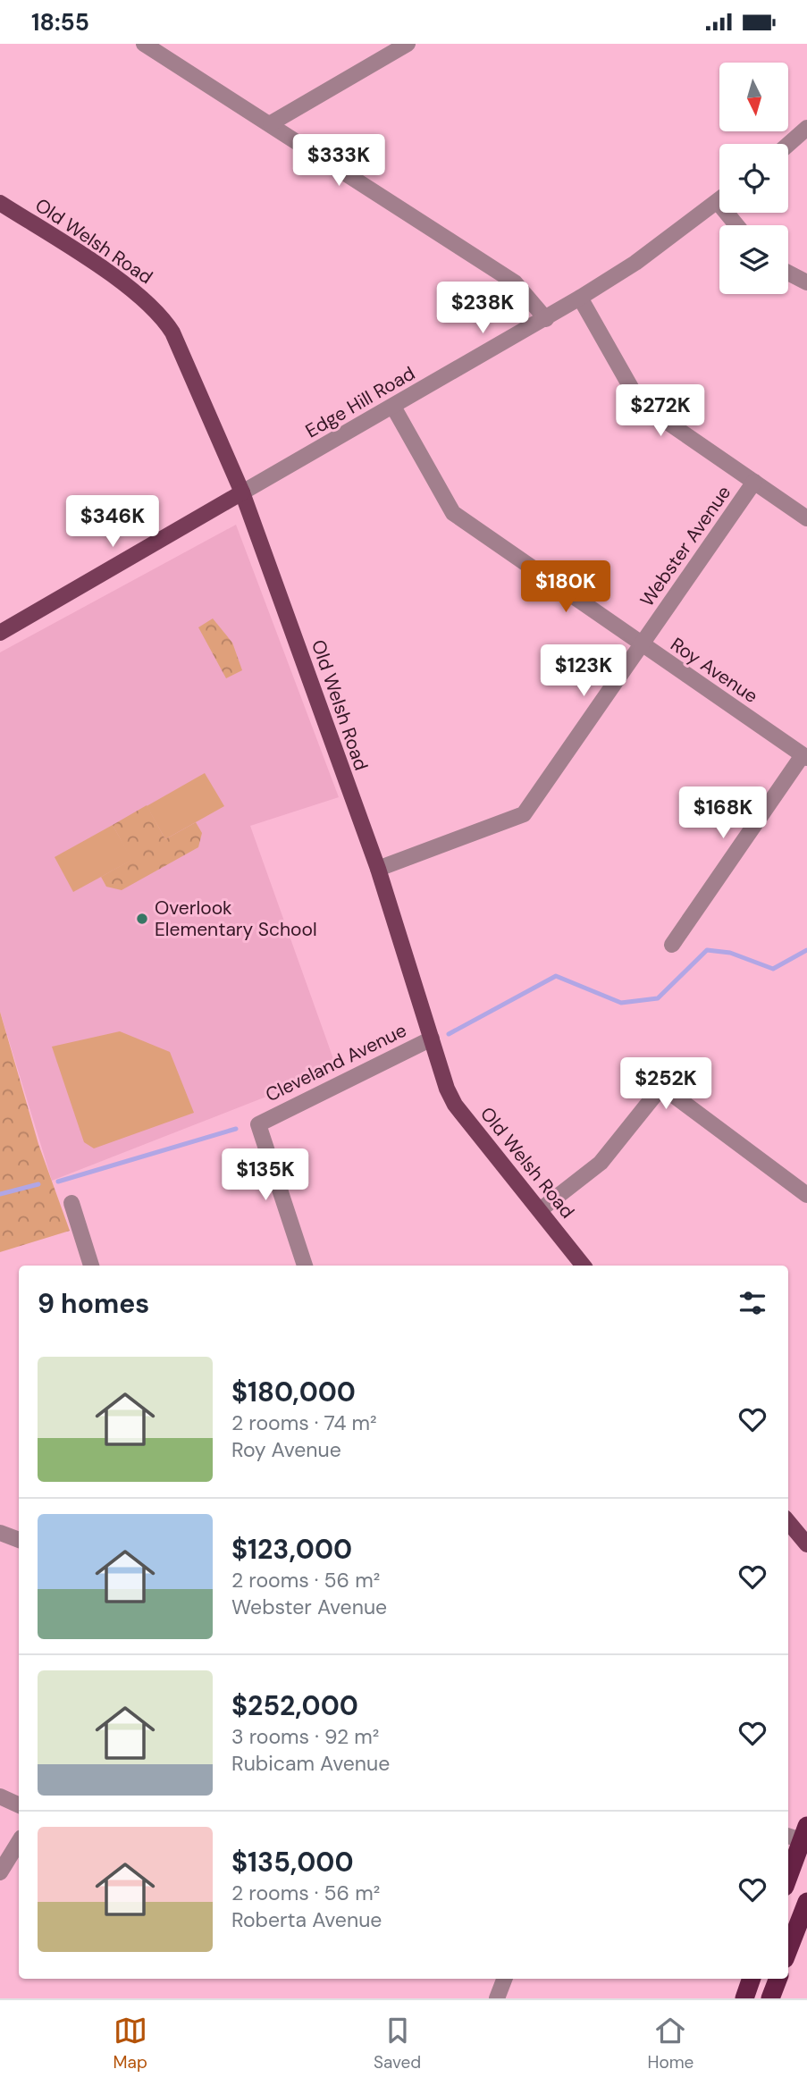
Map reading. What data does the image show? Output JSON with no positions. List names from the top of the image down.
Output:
{
  "streets": {
    "main road": ["Old Welsh Road", "Edge Hill Road"],
    "street": ["Webster Avenue", "Roy Avenue", "Cleveland Avenue"]
  },
  "crossings": [
    ["Old Welsh Road", "Edge Hill Road"],
    ["Old Welsh Road", "Webster Avenue"],
    ["Old Welsh Road", "Cleveland Avenue"],
    ["Edge Hill Road", "Roy Avenue"],
    ["Webster Avenue", "Roy Avenue"]
  ],
  "places": ["Overlook Elementary School"],
  "north": "bottom",
  "page": {
    "status": "18:55",
    "price": [
      "$333K",
      "$238K",
      "$272K",
      "$346K",
      "$180K",
      "$123K",
      "$168K",
      "$252K",
      "$135K"
    ],
    "heading": "9 homes",
    "list": [
      {
        "name": "$180,000",
        "note": "2 rooms · 74 m² · Roy Avenue"
      },
      {
        "name": "$123,000",
        "note": "2 rooms · 56 m² · Webster Avenue"
      },
      {
        "name": "$252,000",
        "note": "3 rooms · 92 m² · Rubicam Avenue"
      },
      {
        "name": "$135,000",
        "note": "2 rooms · 56 m² · Roberta Avenue"
      }
    ],
    "tabs": ["Map", "Saved", "Home"]
  }
}
